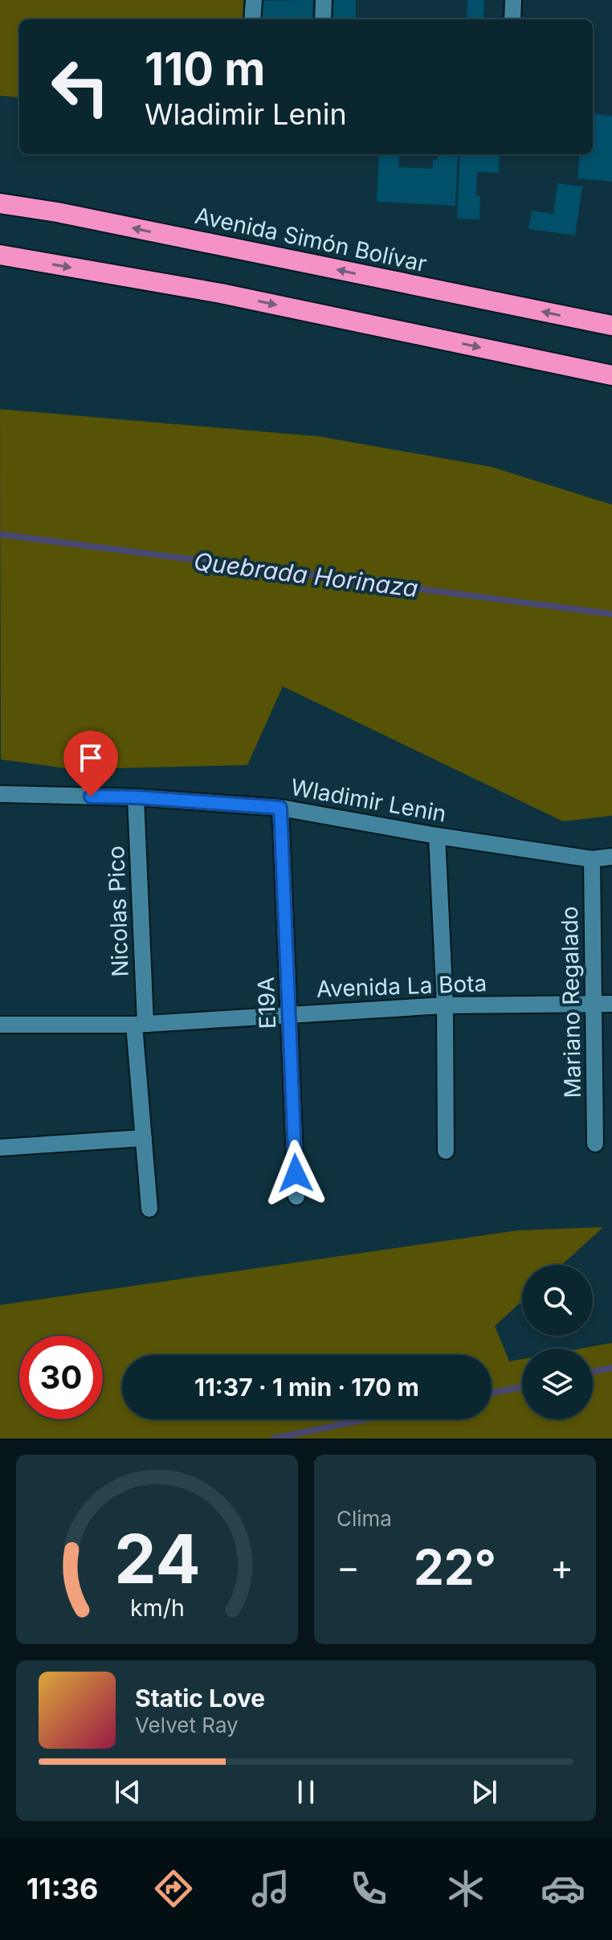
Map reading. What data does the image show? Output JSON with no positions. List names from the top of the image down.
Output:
{
  "streets": {
    "highway": ["Avenida Simón Bolívar"],
    "street": [
      "Wladimir Lenin",
      "Nicolas Pico",
      "Avenida La Bota",
      "Mariano Regalado",
      "E19A"
    ]
  },
  "crossings": [
    ["Wladimir Lenin", "Nicolas Pico"],
    ["Wladimir Lenin", "Mariano Regalado"],
    ["Wladimir Lenin", "E19A"],
    ["Nicolas Pico", "Avenida La Bota"],
    ["Avenida La Bota", "Mariano Regalado"],
    ["Avenida La Bota", "E19A"]
  ],
  "water": ["Quebrada Horinaza"],
  "page": {
    "turn": ["110 m", "Wladimir Lenin"],
    "limit": "30",
    "trip": "11:37 · 1 min · 170 m",
    "tile": "Clima",
    "heat": ["−", "22°", "+"],
    "song": ["Static Love", "Velvet Ray"],
    "tabs": "11:36",
    "gauge": ["24", "km/h"]
  }
}
